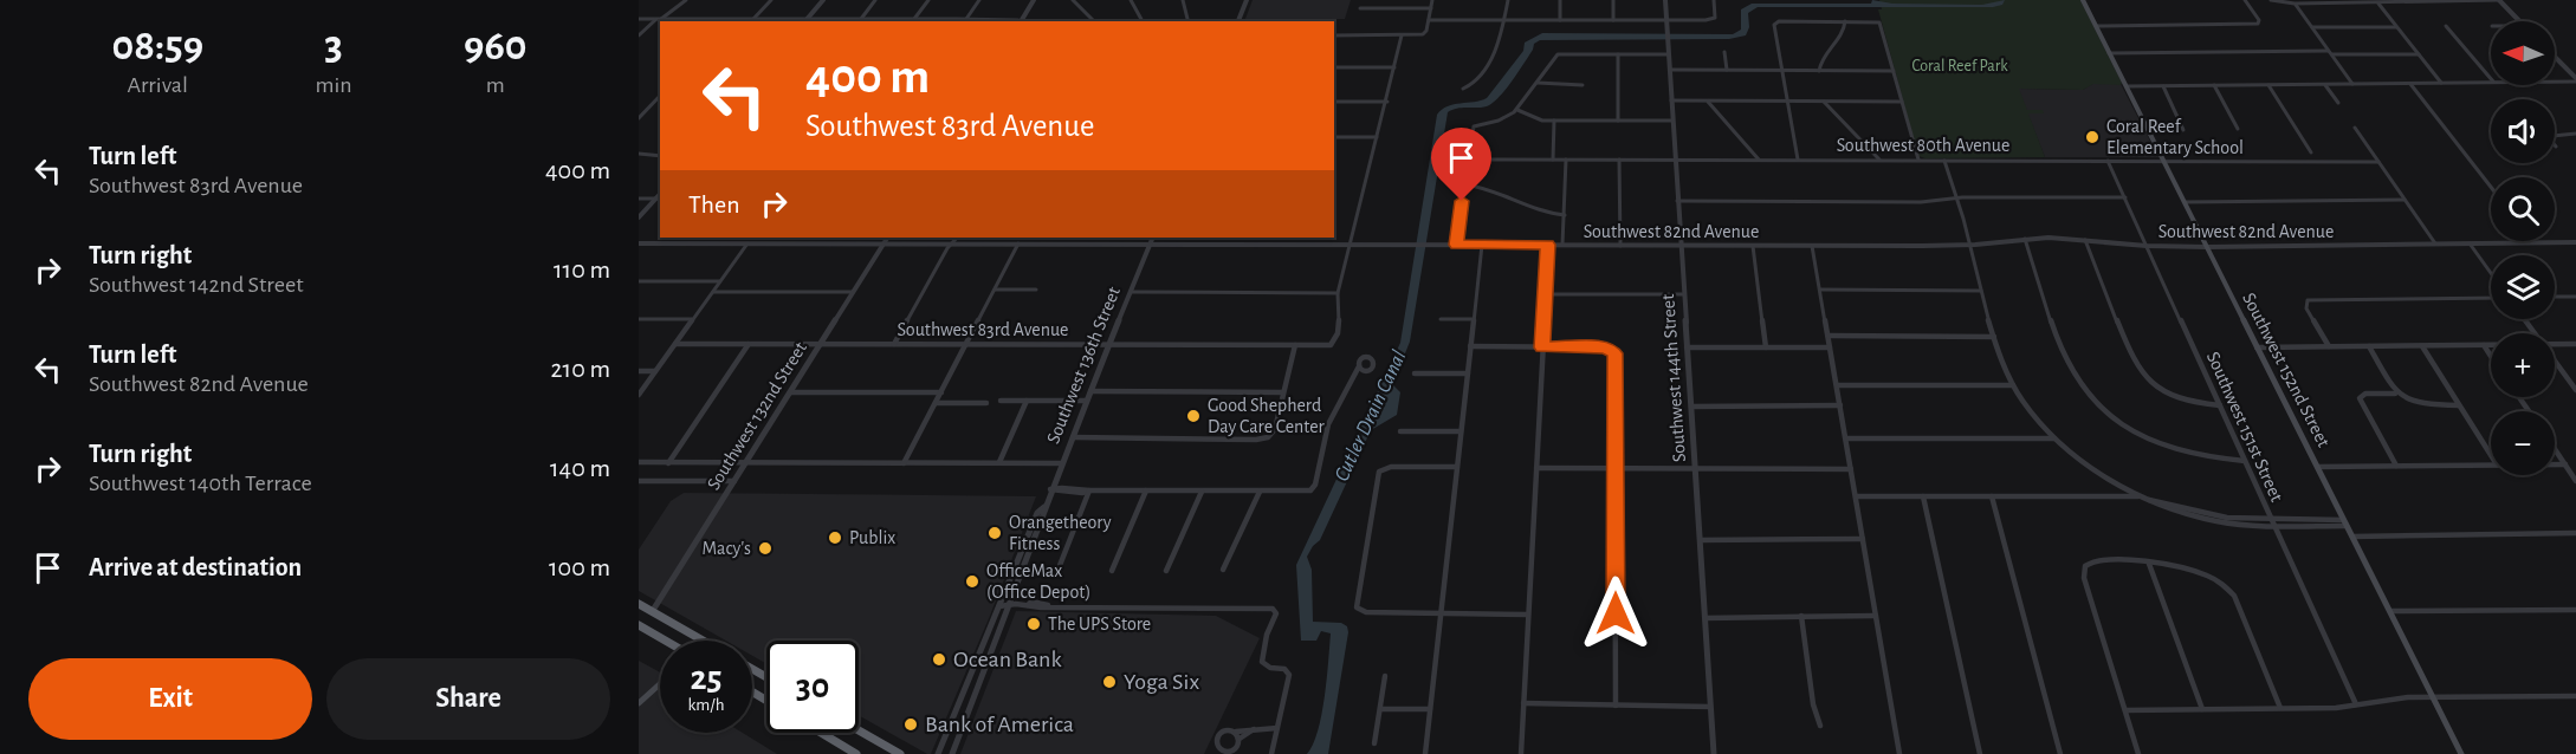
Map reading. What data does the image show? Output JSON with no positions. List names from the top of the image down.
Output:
{
  "streets": {
    "main road": ["Southwest 152nd Street"],
    "street": [
      "Southwest 80th Avenue",
      "Southwest 82nd Avenue",
      "Southwest 83rd Avenue",
      "Southwest 136th Street",
      "Southwest 144th Street",
      "Southwest 132nd Street",
      "Southwest 151st Street"
    ]
  },
  "crossings": [
    ["Southwest 80th Avenue", "Southwest 152nd Street"],
    ["Southwest 80th Avenue", "Southwest 144th Street"],
    ["Southwest 80th Avenue", "Southwest 151st Street"],
    ["Southwest 82nd Avenue", "Southwest 136th Street"],
    ["Southwest 82nd Avenue", "Southwest 152nd Street"],
    ["Southwest 82nd Avenue", "Southwest 144th Street"],
    ["Southwest 82nd Avenue", "Southwest 132nd Street"],
    ["Southwest 82nd Avenue", "Southwest 151st Street"],
    ["Southwest 83rd Avenue", "Southwest 136th Street"],
    ["Southwest 83rd Avenue", "Southwest 132nd Street"]
  ],
  "water": ["Cutler Drain Canal"],
  "parks": ["Coral Reef Park"],
  "places": [
    "Coral Reef Elementary School",
    "Good Shepherd Day Care Center",
    "Orangetheory Fitness",
    "Publix",
    "Macy's",
    "OfficeMax (Office Depot)",
    "The UPS Store",
    "Ocean Bank",
    "Yoga Six",
    "Bank of America"
  ],
  "north": "left",
  "page": {
    "eta": [
      "08:59",
      "Arrival",
      "3",
      "min",
      "960",
      "m"
    ],
    "map_buttons": ["+", "−"],
    "turn": ["400 m", "Southwest 83rd Avenue"],
    "list": [
      {
        "name": "Turn left",
        "note": "Southwest 83rd Avenue",
        "value": "400 m"
      },
      {
        "name": "Turn right",
        "note": "Southwest 142nd Street",
        "value": "110 m"
      },
      {
        "name": "Turn left",
        "note": "Southwest 82nd Avenue",
        "value": "210 m"
      },
      {
        "name": "Turn right",
        "note": "Southwest 140th Terrace",
        "value": "140 m"
      },
      {
        "name": "Arrive at destination",
        "value": "100 m"
      }
    ],
    "then": "Then",
    "speed": "25 km/h",
    "limit": "30",
    "buttons": ["Exit", "Share"]
  }
}
